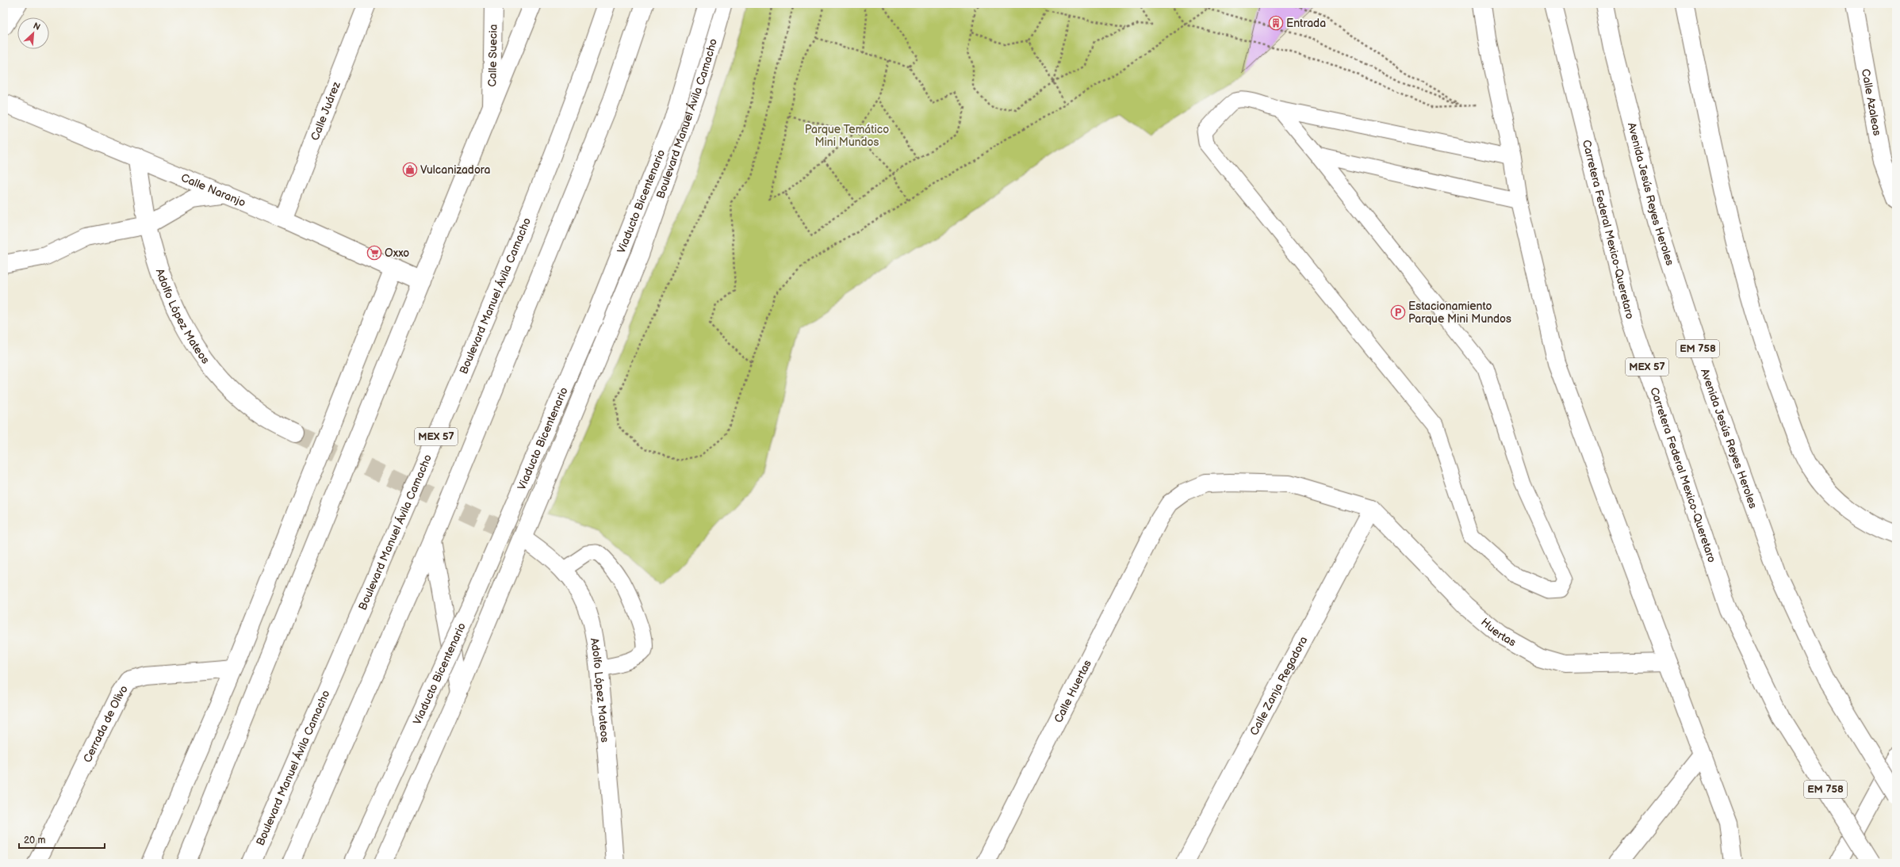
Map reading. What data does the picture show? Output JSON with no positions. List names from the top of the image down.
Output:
{
  "streets": {
    "main road": [
      "Calle Suecia",
      "Calle Azaleas",
      "Calle Juárez",
      "Boulevard Manuel Ávila Camacho",
      "Calle Naranjo",
      "Avenida Jesús Reyes Heroles",
      "Viaducto Bicentenario",
      "Carretera Federal Mexico-Queretaro",
      "Adolfo López Mateos",
      "EM 758",
      "MEX 57",
      "Huertas",
      "Calle Zanja Regadora",
      "Calle Huertas",
      "Cerrada de Olivo"
    ]
  },
  "crossings": [
    ["Calle Juárez", "Calle Naranjo"],
    ["Calle Naranjo", "Adolfo López Mateos"],
    ["Carretera Federal Mexico-Queretaro", "EM 758"],
    ["Huertas", "Calle Zanja Regadora"],
    ["Huertas", "Calle Huertas"],
    ["Calle Zanja Regadora", "Calle Huertas"]
  ],
  "parks": ["Parque Temático Mini Mundos"],
  "places": {
    "building": ["Entrada"],
    "shop": ["Vulcanizadora"],
    "supermarket": ["Oxxo"],
    "parking": ["Estacionamiento Parque Mini Mundos"]
  },
  "scale_bar": "20 m",
  "north": "top right"
}
